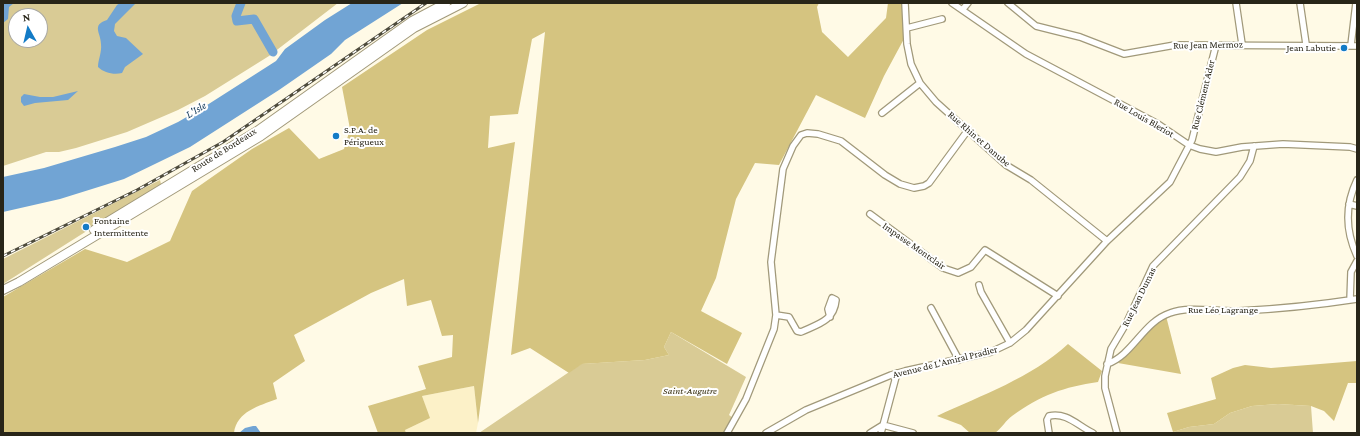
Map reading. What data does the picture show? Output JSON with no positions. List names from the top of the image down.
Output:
{
  "streets": {
    "main road": ["Route de Bordeaux"],
    "street": [
      "Rue Jean Mermoz",
      "Rue Clément Ader",
      "Rue Louis Bleriot",
      "Rue Rhin et Danube",
      "Impasse Montclair",
      "Rue Jean Dumas",
      "Rue Léo Lagrange",
      "Avenue de L'Amiral Pradier"
    ]
  },
  "crossings": [
    ["Rue Jean Mermoz", "Rue Clément Ader"],
    ["Rue Clément Ader", "Rue Louis Bleriot"],
    ["Rue Clément Ader", "Avenue de L'Amiral Pradier"],
    ["Rue Louis Bleriot", "Rue Jean Dumas"],
    ["Rue Louis Bleriot", "Avenue de L'Amiral Pradier"],
    ["Rue Rhin et Danube", "Avenue de L'Amiral Pradier"],
    ["Impasse Montclair", "Avenue de L'Amiral Pradier"],
    ["Rue Jean Dumas", "Rue Léo Lagrange"]
  ],
  "water": ["L'Isle"],
  "parks": ["Saint-Augutre"],
  "places": ["Jean Labutie", "S.P.A. de Périgueux", "Fontaine Intermittente"],
  "north": "top"
}
